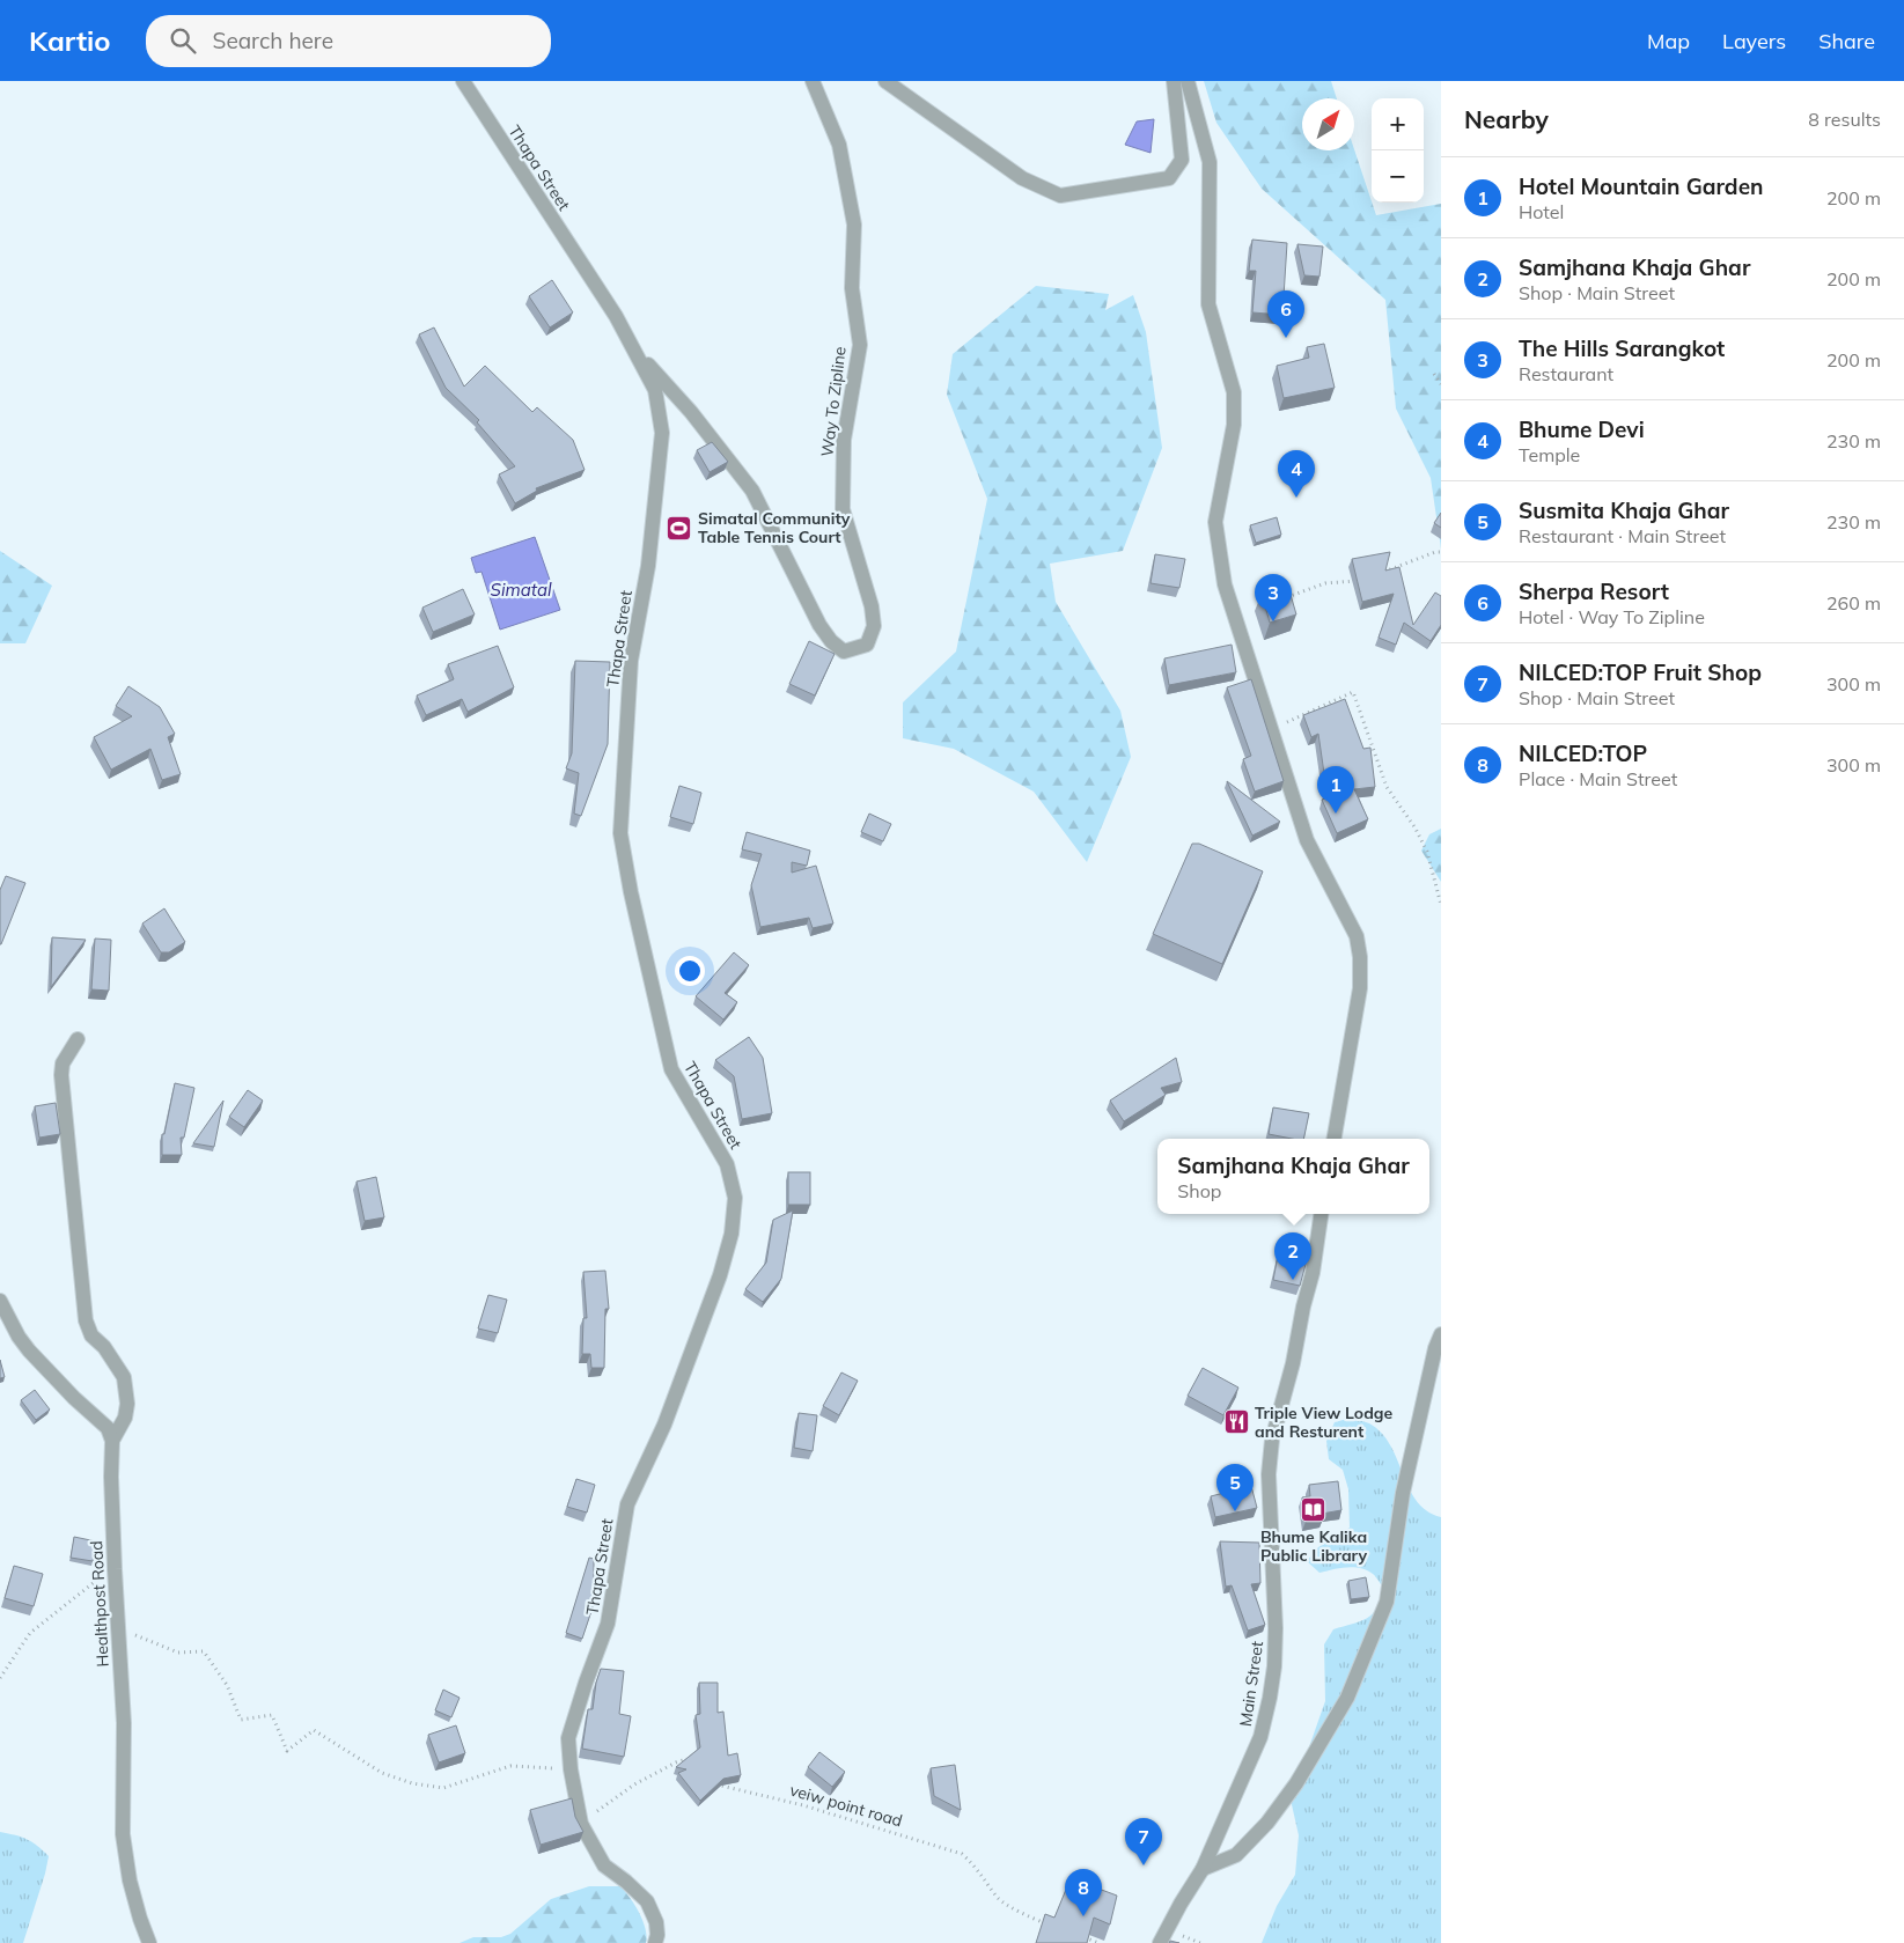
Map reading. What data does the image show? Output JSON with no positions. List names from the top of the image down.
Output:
{
  "streets": {
    "street": [
      "Thapa Street",
      "Way To Zipline",
      "Healthpost Road",
      "Main Street"
    ],
    "path": ["veiw point road"]
  },
  "crossings": [
    ["Thapa Street", "Way To Zipline"]
  ],
  "water": ["Simatal"],
  "places": {
    "sports": ["Simatal Community Table Tennis Court"],
    "restaurant": ["Triple View Lodge and Resturent"],
    "library": ["Bhume Kalika Public Library"]
  },
  "north": "top right",
  "page": {
    "header": "Kartio",
    "search": "Search here",
    "nav": ["Map", "Layers", "Share"],
    "heading": ["Nearby", "8 results"],
    "map_buttons": ["+", "−"],
    "list": [
      {
        "mark": "1",
        "name": "Hotel Mountain Garden",
        "note": "Hotel",
        "value": "200 m"
      },
      {
        "mark": "2",
        "name": "Samjhana Khaja Ghar",
        "note": "Shop · Main Street",
        "value": "200 m"
      },
      {
        "mark": "3",
        "name": "The Hills Sarangkot",
        "note": "Restaurant",
        "value": "200 m"
      },
      {
        "mark": "4",
        "name": "Bhume Devi",
        "note": "Temple",
        "value": "230 m"
      },
      {
        "mark": "5",
        "name": "Susmita Khaja Ghar",
        "note": "Restaurant · Main Street",
        "value": "230 m"
      },
      {
        "mark": "6",
        "name": "Sherpa Resort",
        "note": "Hotel · Way To Zipline",
        "value": "260 m"
      },
      {
        "mark": "7",
        "name": "NILCED:TOP Fruit Shop",
        "note": "Shop · Main Street",
        "value": "300 m"
      },
      {
        "mark": "8",
        "name": "NILCED:TOP",
        "note": "Place · Main Street",
        "value": "300 m"
      }
    ],
    "pins": [
      "6",
      "4",
      "3",
      "1",
      "2",
      "5",
      "7",
      "8"
    ],
    "popup": ["Samjhana Khaja Ghar", "Shop"]
  }
}
